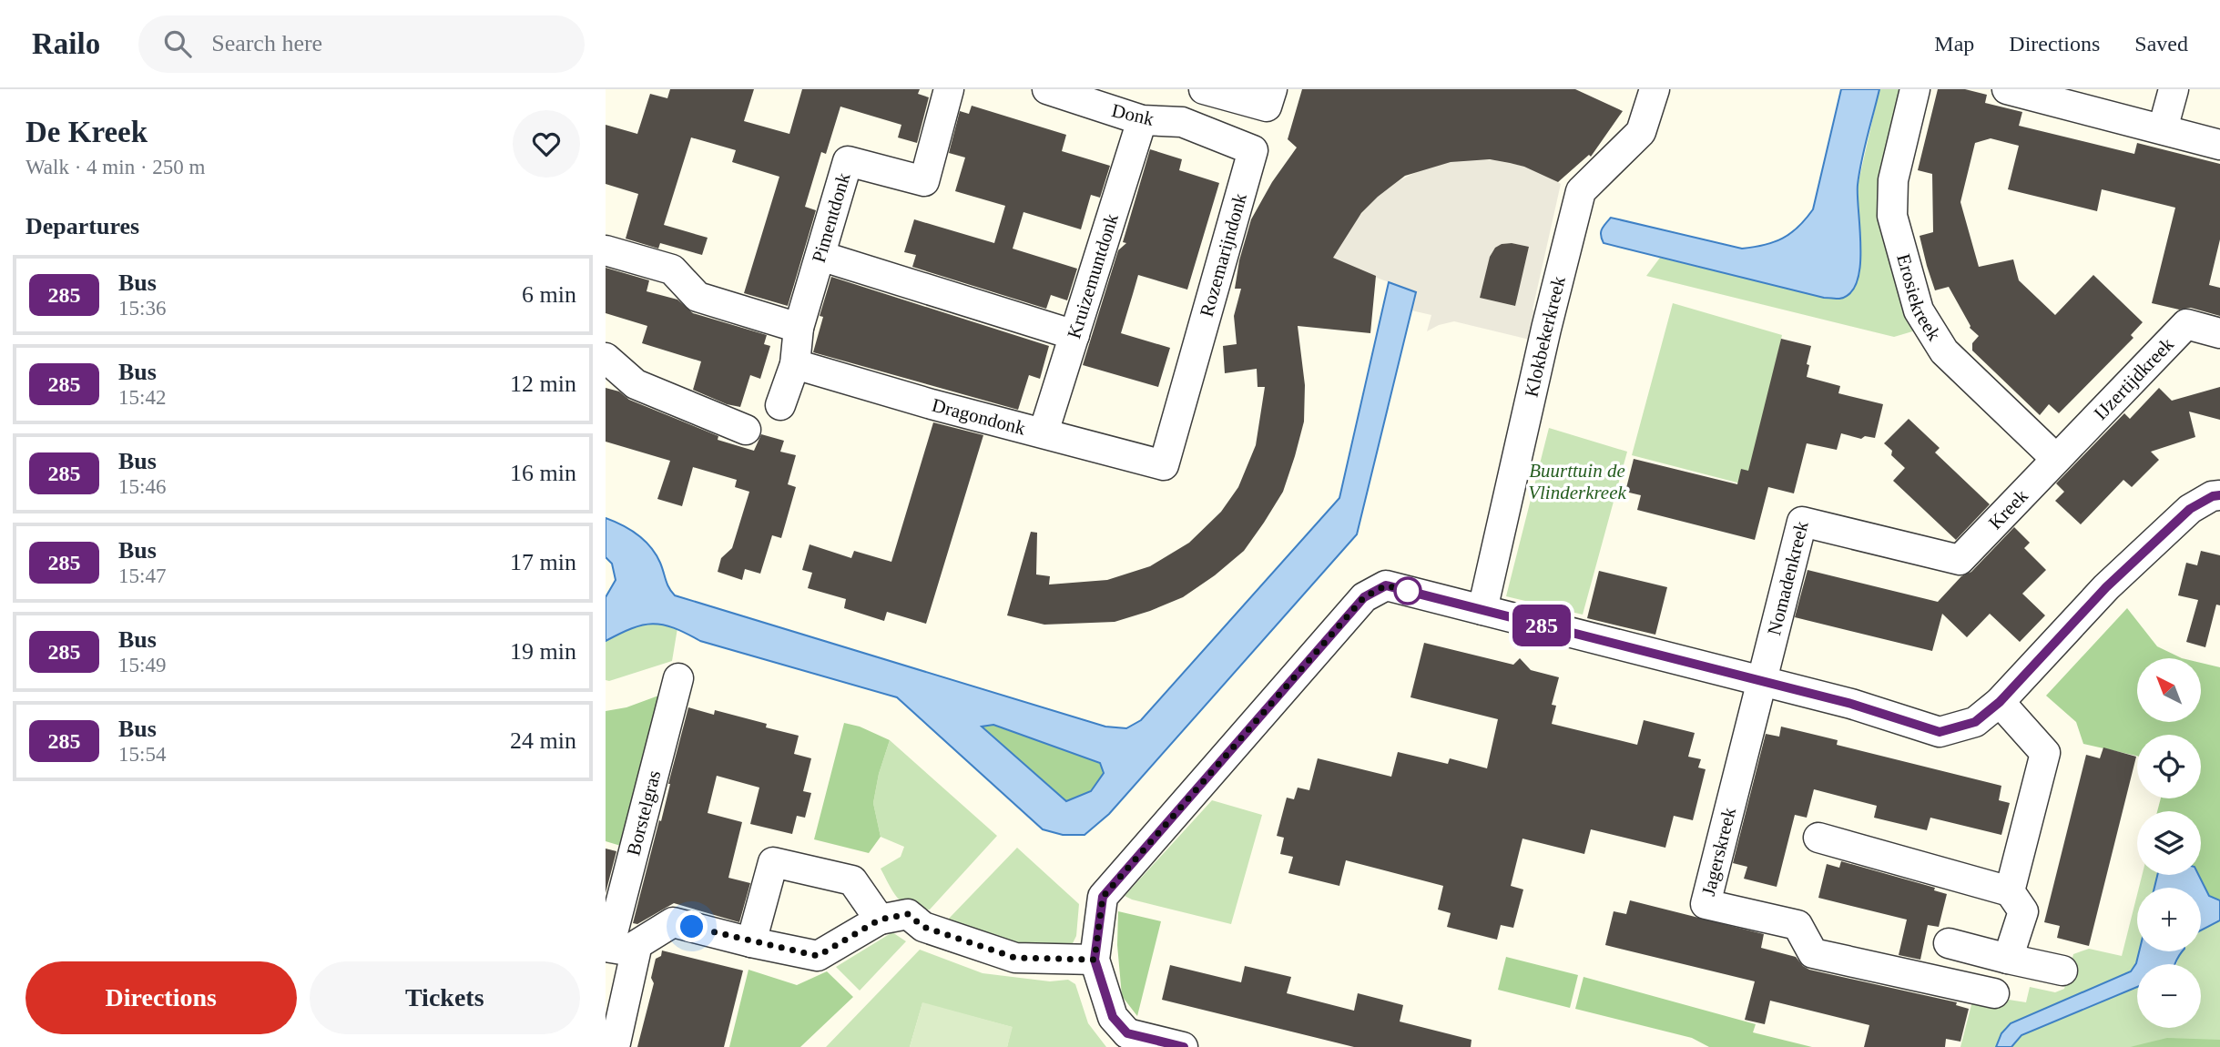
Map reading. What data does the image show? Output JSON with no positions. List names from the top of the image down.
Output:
{
  "streets": {
    "street": [
      "Donk",
      "Pimentdonk",
      "Rozemarijndonk",
      "Kruizemuntdonk",
      "Erosiekreek",
      "Klokbekerkreek",
      "IJzertijdkreek",
      "Dragondonk",
      "Kreek",
      "Nomadenkreek",
      "Borstelgras",
      "Jagerskreek"
    ]
  },
  "crossings": [
    ["Donk", "Rozemarijndonk"],
    ["Donk", "Kruizemuntdonk"],
    ["Pimentdonk", "Dragondonk"],
    ["Rozemarijndonk", "Dragondonk"],
    ["Kruizemuntdonk", "Dragondonk"],
    ["Erosiekreek", "IJzertijdkreek"],
    ["Erosiekreek", "Kreek"],
    ["IJzertijdkreek", "Kreek"],
    ["Kreek", "Nomadenkreek"],
    ["Nomadenkreek", "Jagerskreek"]
  ],
  "parks": ["Buurttuin de Vlinderkreek"],
  "lines": ["bus line 285"],
  "north": "top left",
  "page": {
    "header": "Railo",
    "search": "Search here",
    "nav": ["Map", "Directions", "Saved"],
    "heading": [
      ["De Kreek", "Walk · 4 min · 250 m"],
      "Departures"
    ],
    "on_map": "285",
    "list": [
      {
        "mark": "285",
        "name": "Bus",
        "note": "15:36",
        "value": "6 min"
      },
      {
        "mark": "285",
        "name": "Bus",
        "note": "15:42",
        "value": "12 min"
      },
      {
        "mark": "285",
        "name": "Bus",
        "note": "15:46",
        "value": "16 min"
      },
      {
        "mark": "285",
        "name": "Bus",
        "note": "15:47",
        "value": "17 min"
      },
      {
        "mark": "285",
        "name": "Bus",
        "note": "15:49",
        "value": "19 min"
      },
      {
        "mark": "285",
        "name": "Bus",
        "note": "15:54",
        "value": "24 min"
      }
    ],
    "map_buttons": ["+", "−"],
    "buttons": ["Directions", "Tickets"]
  }
}
